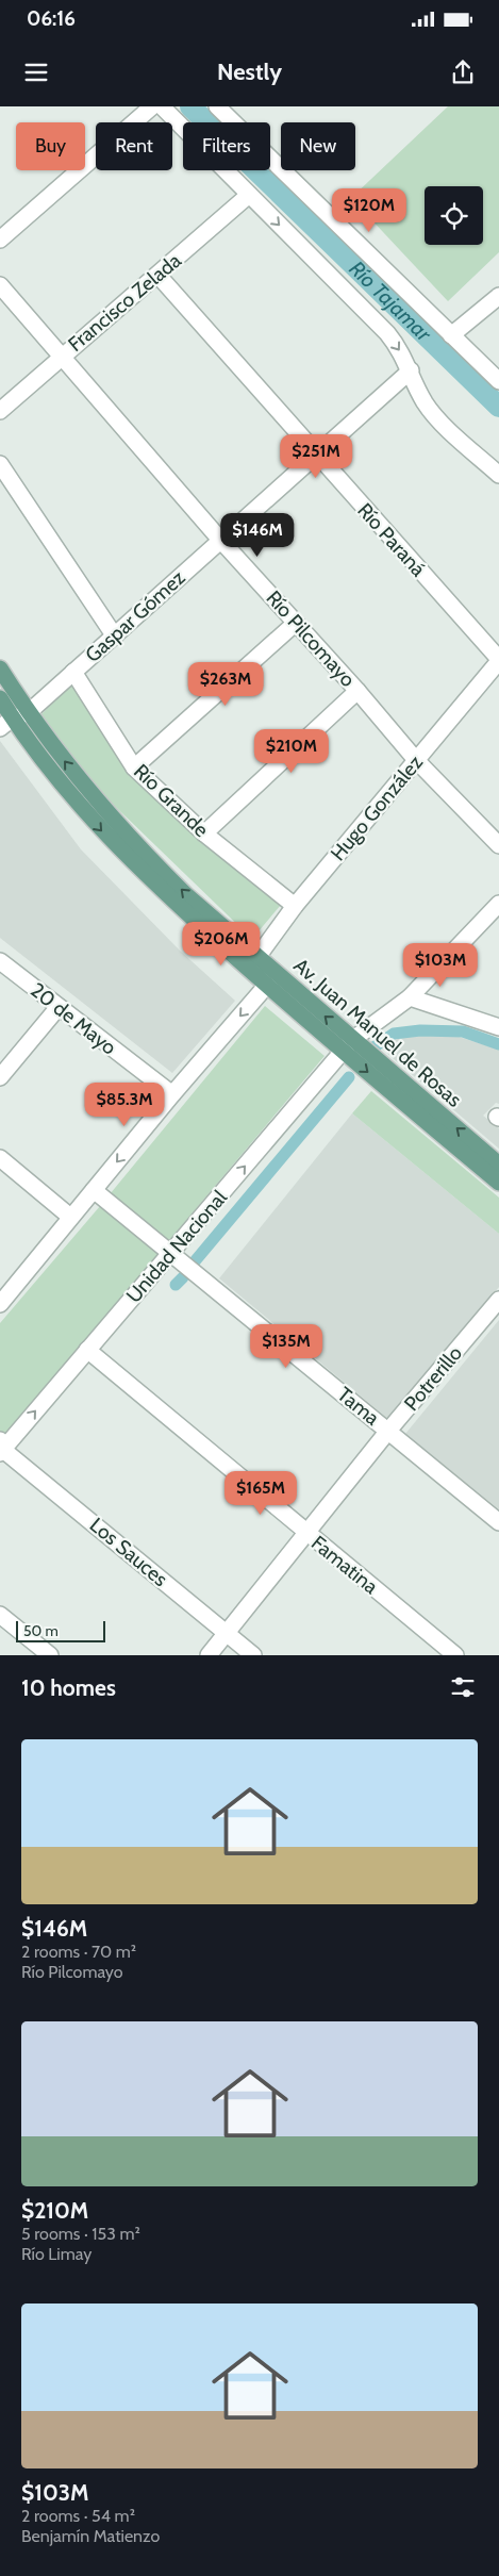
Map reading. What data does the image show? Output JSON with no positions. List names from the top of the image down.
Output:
{
  "streets": {
    "main road": ["Av. Juan Manuel de Rosas"],
    "street": [
      "Francisco Zelada",
      "Río Paraná",
      "Gaspar Gómez",
      "Río Pilcomayo",
      "Río Grande",
      "Hugo González",
      "20 de Mayo",
      "Unidad Nacional",
      "Potrerillo",
      "Tama",
      "Los Sauces",
      "Famatina"
    ]
  },
  "crossings": [
    ["Francisco Zelada", "Río Paraná"],
    ["Francisco Zelada", "Río Pilcomayo"],
    ["Río Paraná", "Gaspar Gómez"],
    ["Río Paraná", "Hugo González"],
    ["Gaspar Gómez", "Río Pilcomayo"],
    ["Gaspar Gómez", "Río Grande"],
    ["Gaspar Gómez", "Av. Juan Manuel de Rosas"],
    ["Río Pilcomayo", "Hugo González"],
    ["Río Grande", "Hugo González"],
    ["Hugo González", "Av. Juan Manuel de Rosas"],
    ["Av. Juan Manuel de Rosas", "Unidad Nacional"],
    ["Unidad Nacional", "Tama"],
    ["Unidad Nacional", "Los Sauces"],
    ["Unidad Nacional", "Famatina"],
    ["Potrerillo", "Tama"],
    ["Potrerillo", "Los Sauces"],
    ["Potrerillo", "Famatina"]
  ],
  "water": ["Río Tajamar"],
  "scale_bar": "50 m",
  "page": {
    "status": "06:16",
    "header": "Nestly",
    "chip": [
      "Buy",
      "Rent",
      "Filters",
      "New"
    ],
    "price": [
      "$120M",
      "$251M",
      "$146M",
      "$263M",
      "$210M",
      "$206M",
      "$103M",
      "$85.3M",
      "$135M",
      "$165M"
    ],
    "scale": "50 m",
    "heading": "10 homes",
    "list": [
      {
        "name": "$146M",
        "note": "2 rooms · 70 m² · Río Pilcomayo"
      },
      {
        "name": "$210M",
        "note": "5 rooms · 153 m² · Río Limay"
      },
      {
        "name": "$103M",
        "note": "2 rooms · 54 m² · Benjamín Matienzo"
      }
    ]
  }
}
